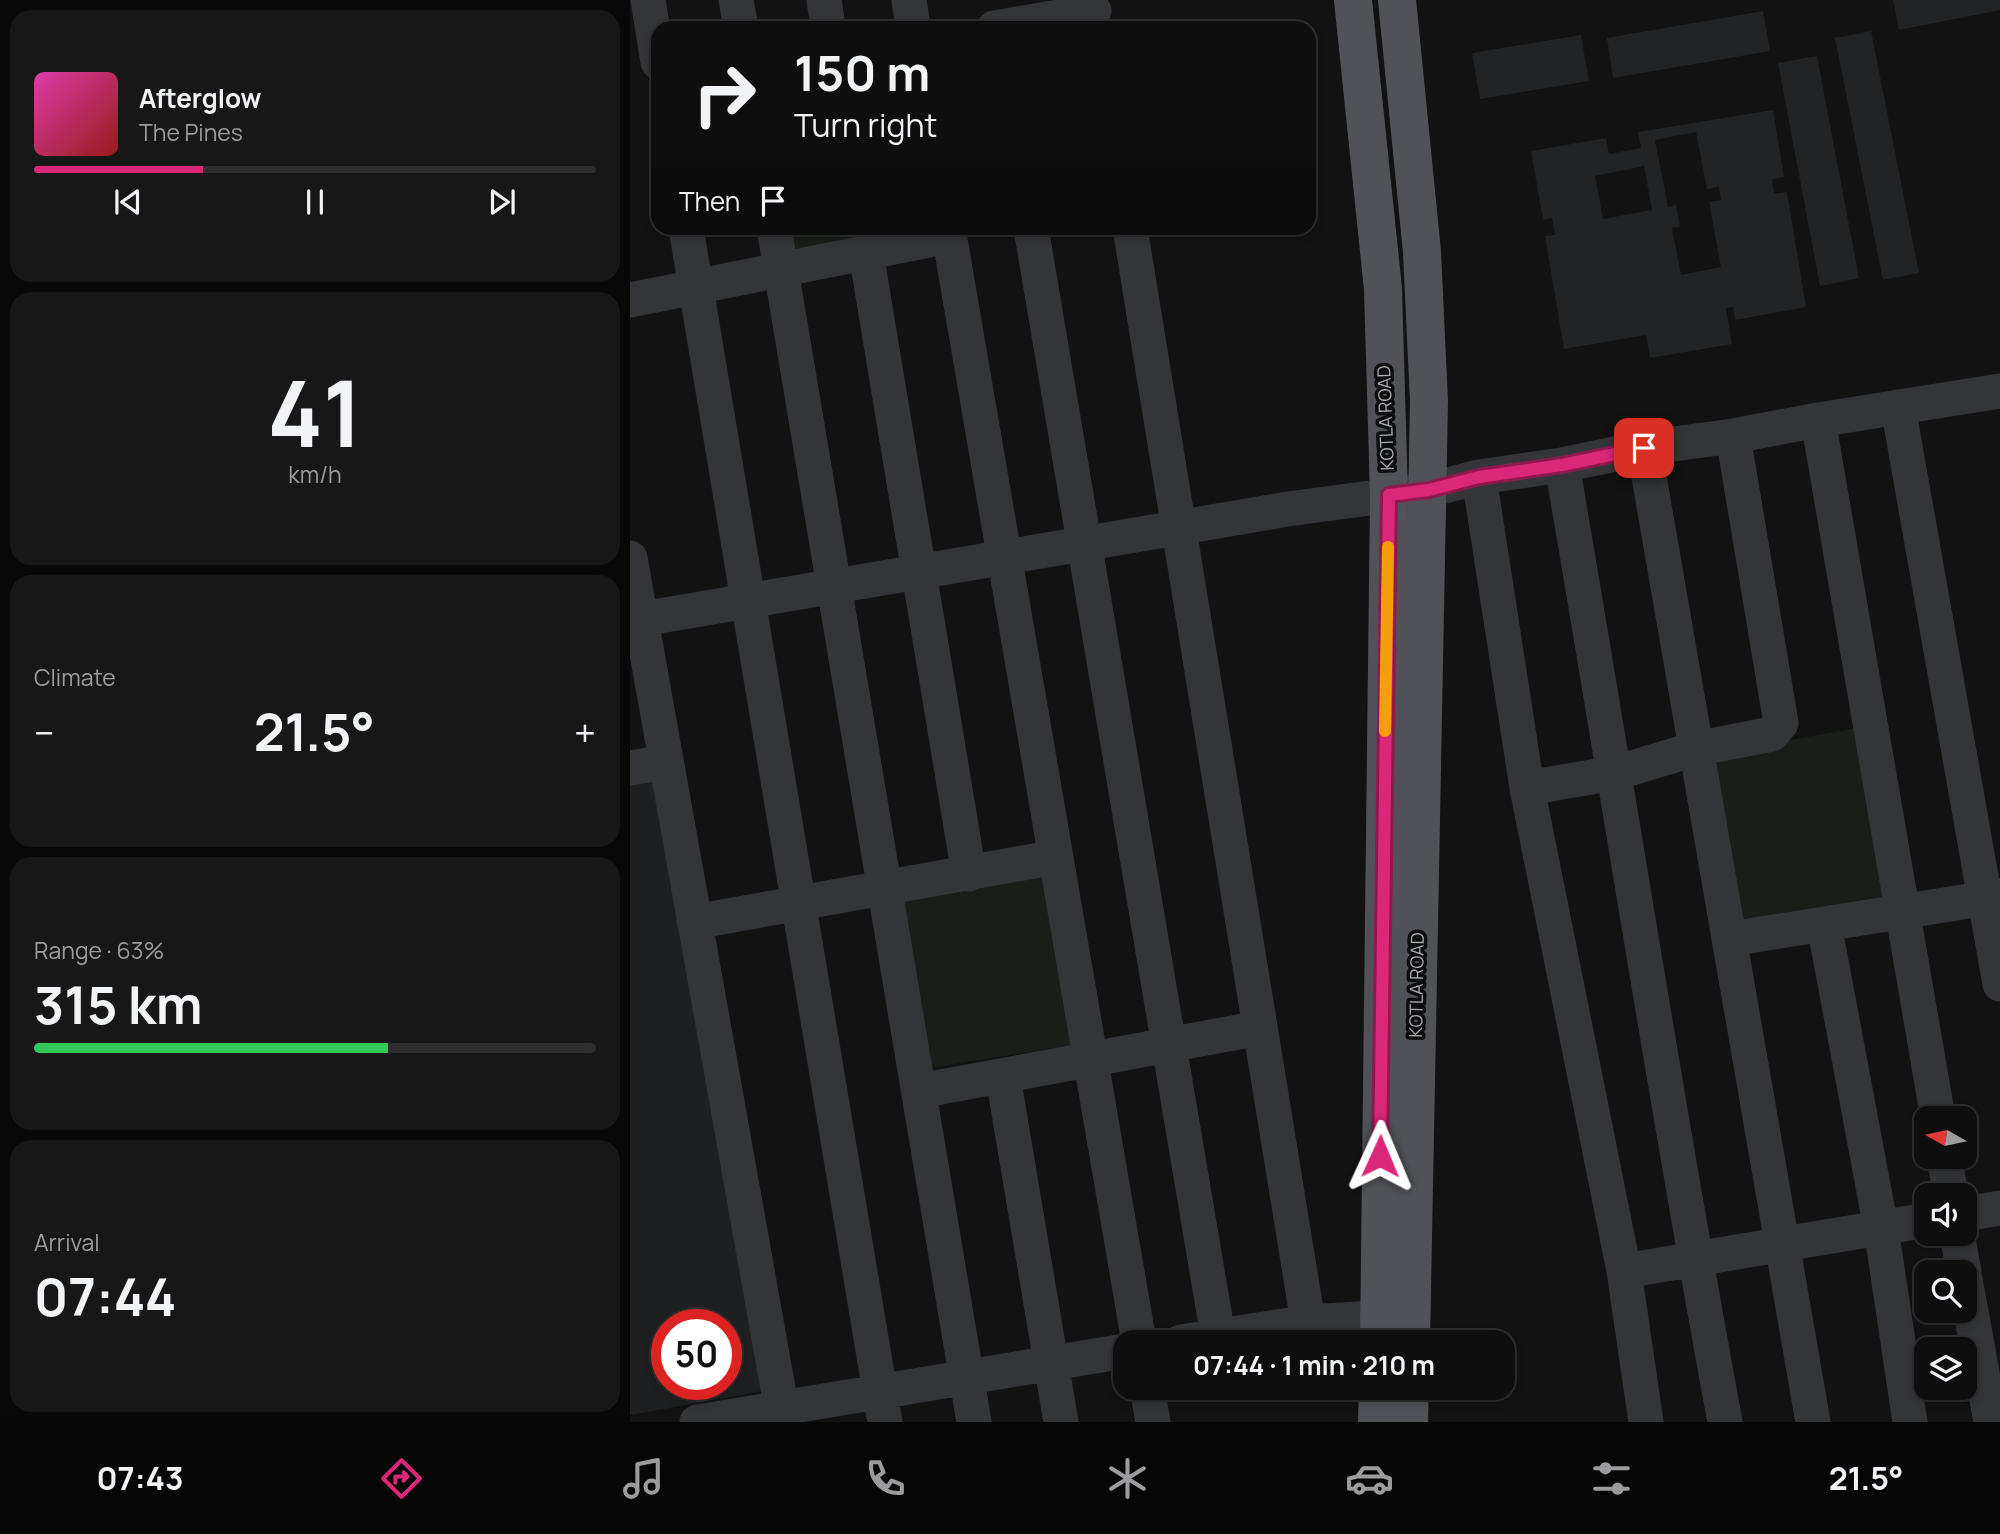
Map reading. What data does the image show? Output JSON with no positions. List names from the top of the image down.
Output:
{
  "streets": {
    "main road": ["KOTLA ROAD"]
  },
  "north": "left",
  "page": {
    "turn": ["150 m", "Turn right"],
    "song": ["Afterglow", "The Pines"],
    "then": "Then",
    "tile": [
      ["41", "km/h"],
      "Climate",
      ["Range · 63%", "315 km"],
      ["Arrival", "07:44"]
    ],
    "heat": ["−", "21.5°", "+"],
    "limit": "50",
    "trip": "07:44 · 1 min · 210 m",
    "tabs": ["07:43", "21.5°"]
  }
}
